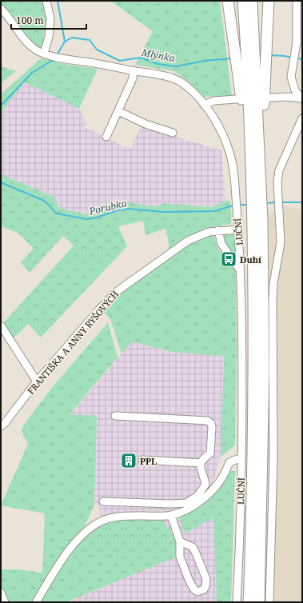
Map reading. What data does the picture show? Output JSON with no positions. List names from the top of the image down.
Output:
{
  "streets": {
    "street": ["LUČNÍ", "FRANTIŠKA A ANNY RYŠOVÝCH"]
  },
  "crossings": [
    ["LUČNÍ", "FRANTIŠKA A ANNY RYŠOVÝCH"]
  ],
  "water": ["Mlýnka", "Porubka"],
  "places": {
    "bus stop": ["Dubí"],
    "building": ["PPL"]
  },
  "scale_bar": "100 m"
}
